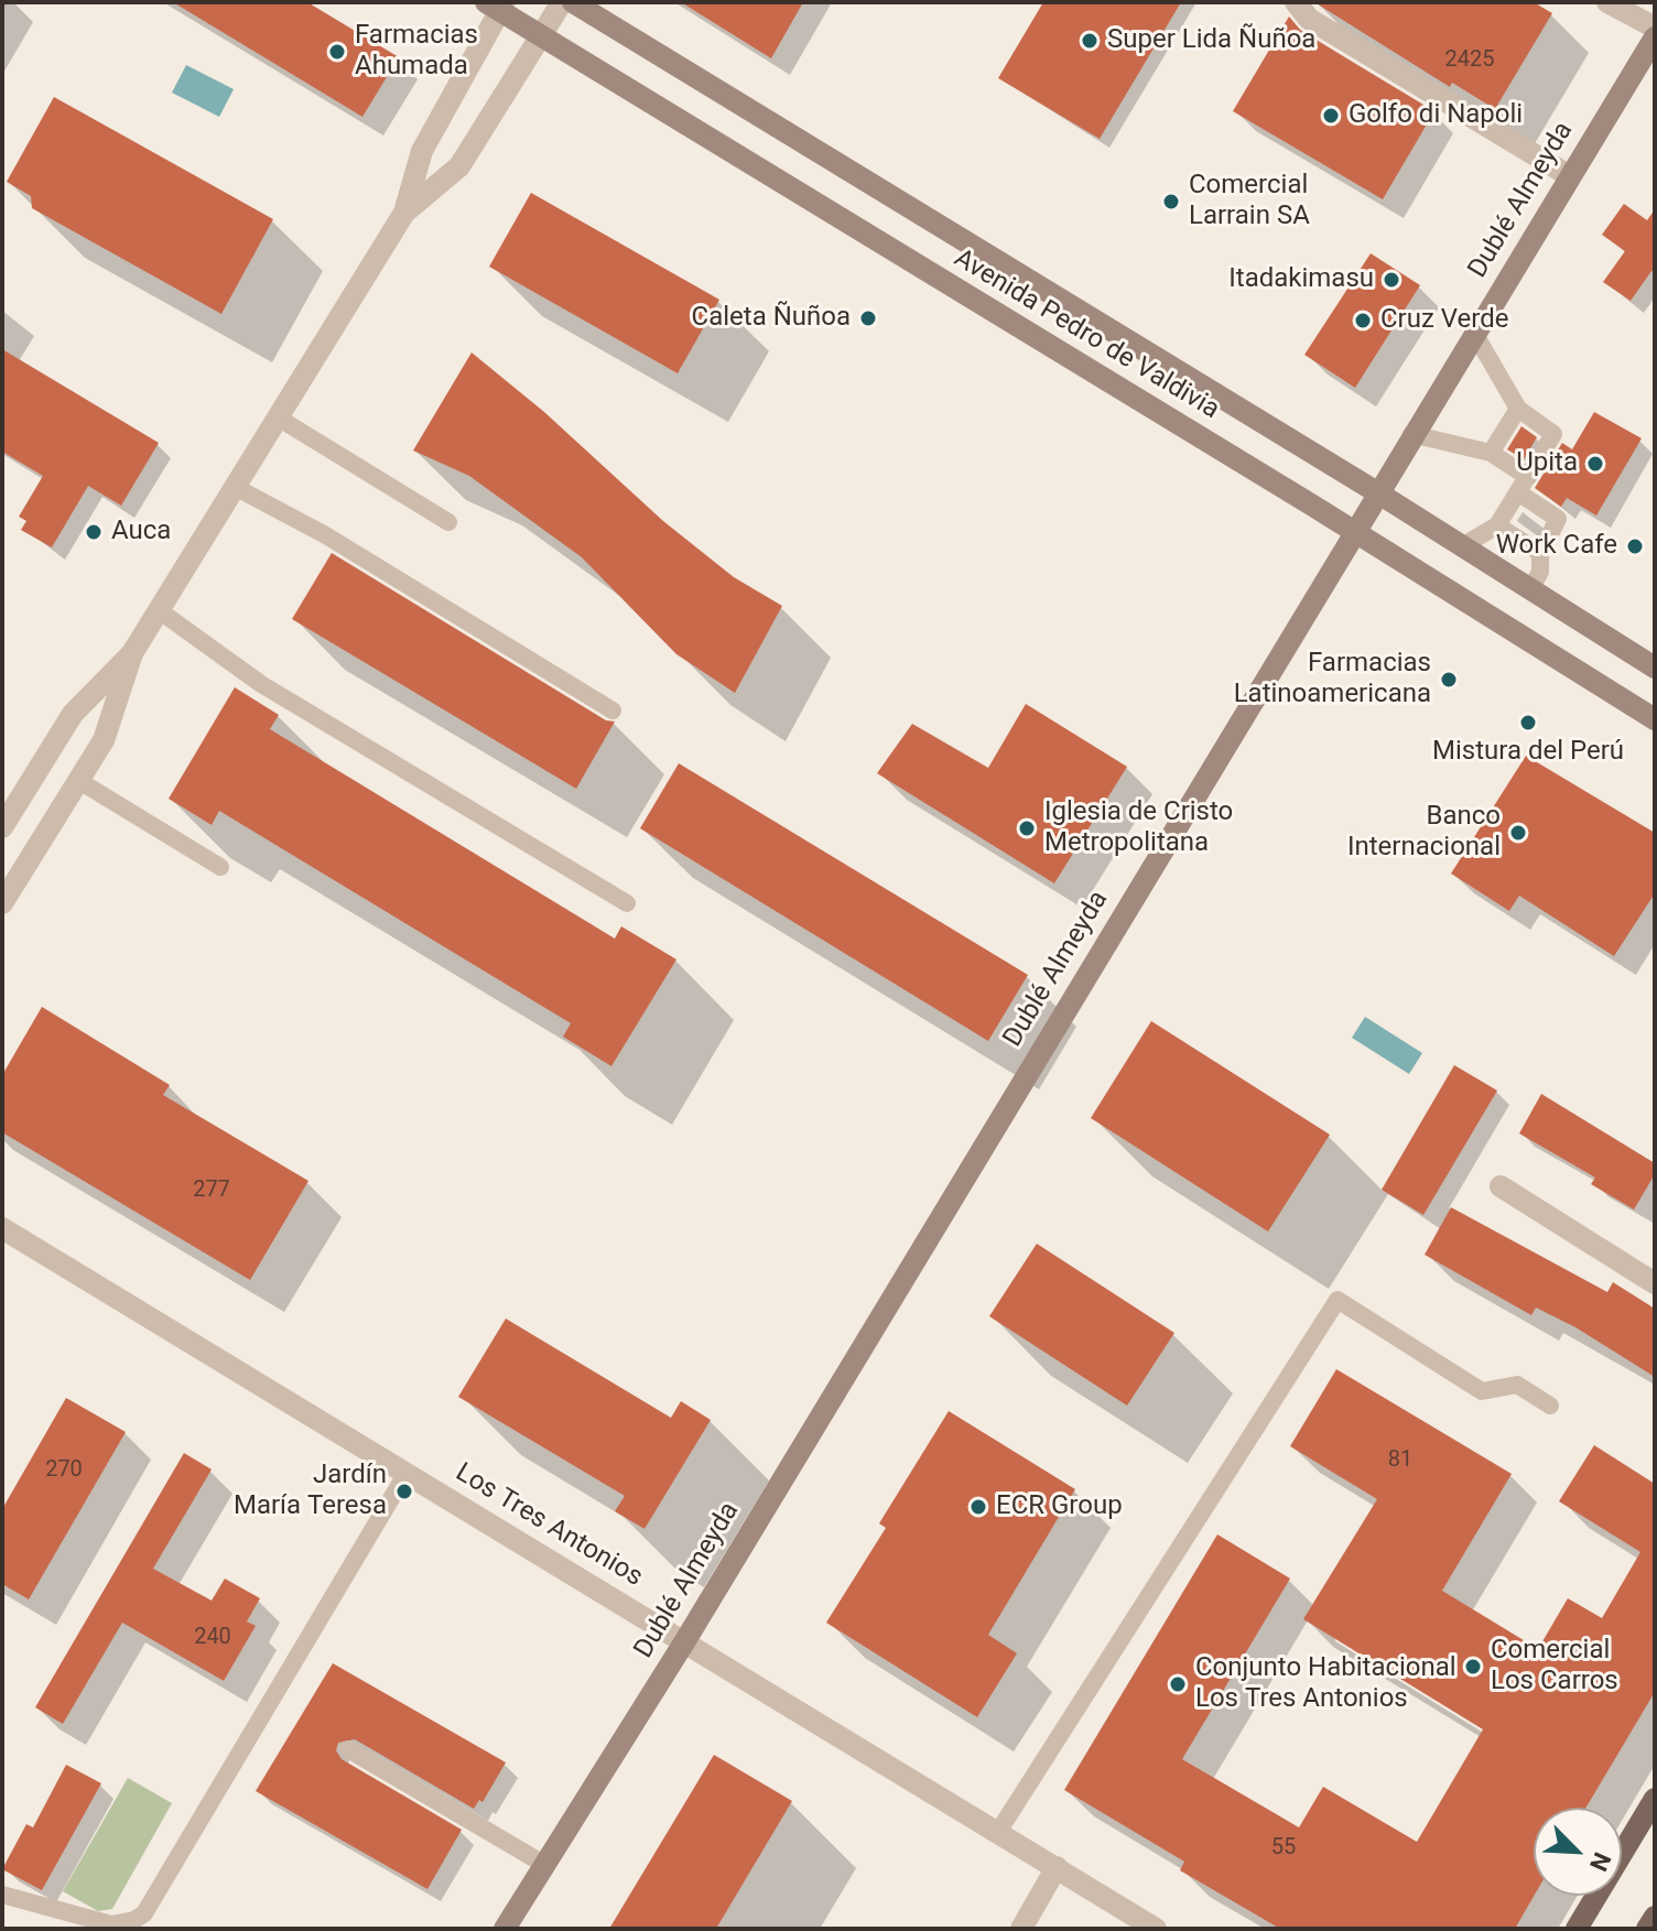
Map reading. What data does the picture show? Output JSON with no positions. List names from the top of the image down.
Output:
{
  "streets": {
    "main road": ["Dublé Almeyda", "Avenida Pedro de Valdivia"],
    "street": ["Los Tres Antonios"]
  },
  "crossings": [
    ["Dublé Almeyda", "Avenida Pedro de Valdivia"],
    ["Dublé Almeyda", "Los Tres Antonios"]
  ],
  "places": [
    "Super Lida Ñuñoa",
    "Farmacias Ahumada",
    "Golfo di Napoli",
    "Comercial Larrain SA",
    "Itadakimasu",
    "Caleta Ñuñoa",
    "Cruz Verde",
    "Upita",
    "Auca",
    "Work Cafe",
    "Farmacias Latinoamericana",
    "Mistura del Perú",
    "Iglesia de Cristo Metropolitana",
    "Banco Internacional",
    "Jardín María Teresa",
    "ECR Group",
    "Comercial Los Carros",
    "Conjunto Habitacional Los Tres Antonios"
  ],
  "house_numbers": [
    "2425",
    "277",
    "81",
    "270",
    "240",
    "55"
  ],
  "north": "bottom right"
}
